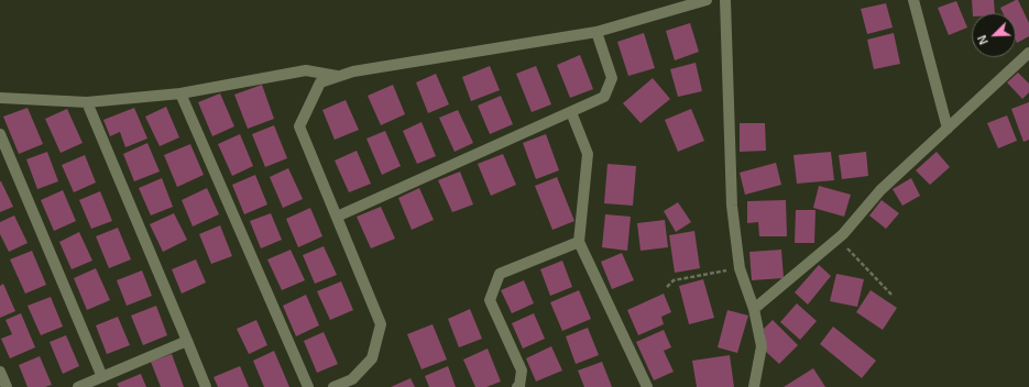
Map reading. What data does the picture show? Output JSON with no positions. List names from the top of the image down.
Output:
{
  "north": "bottom left"
}
